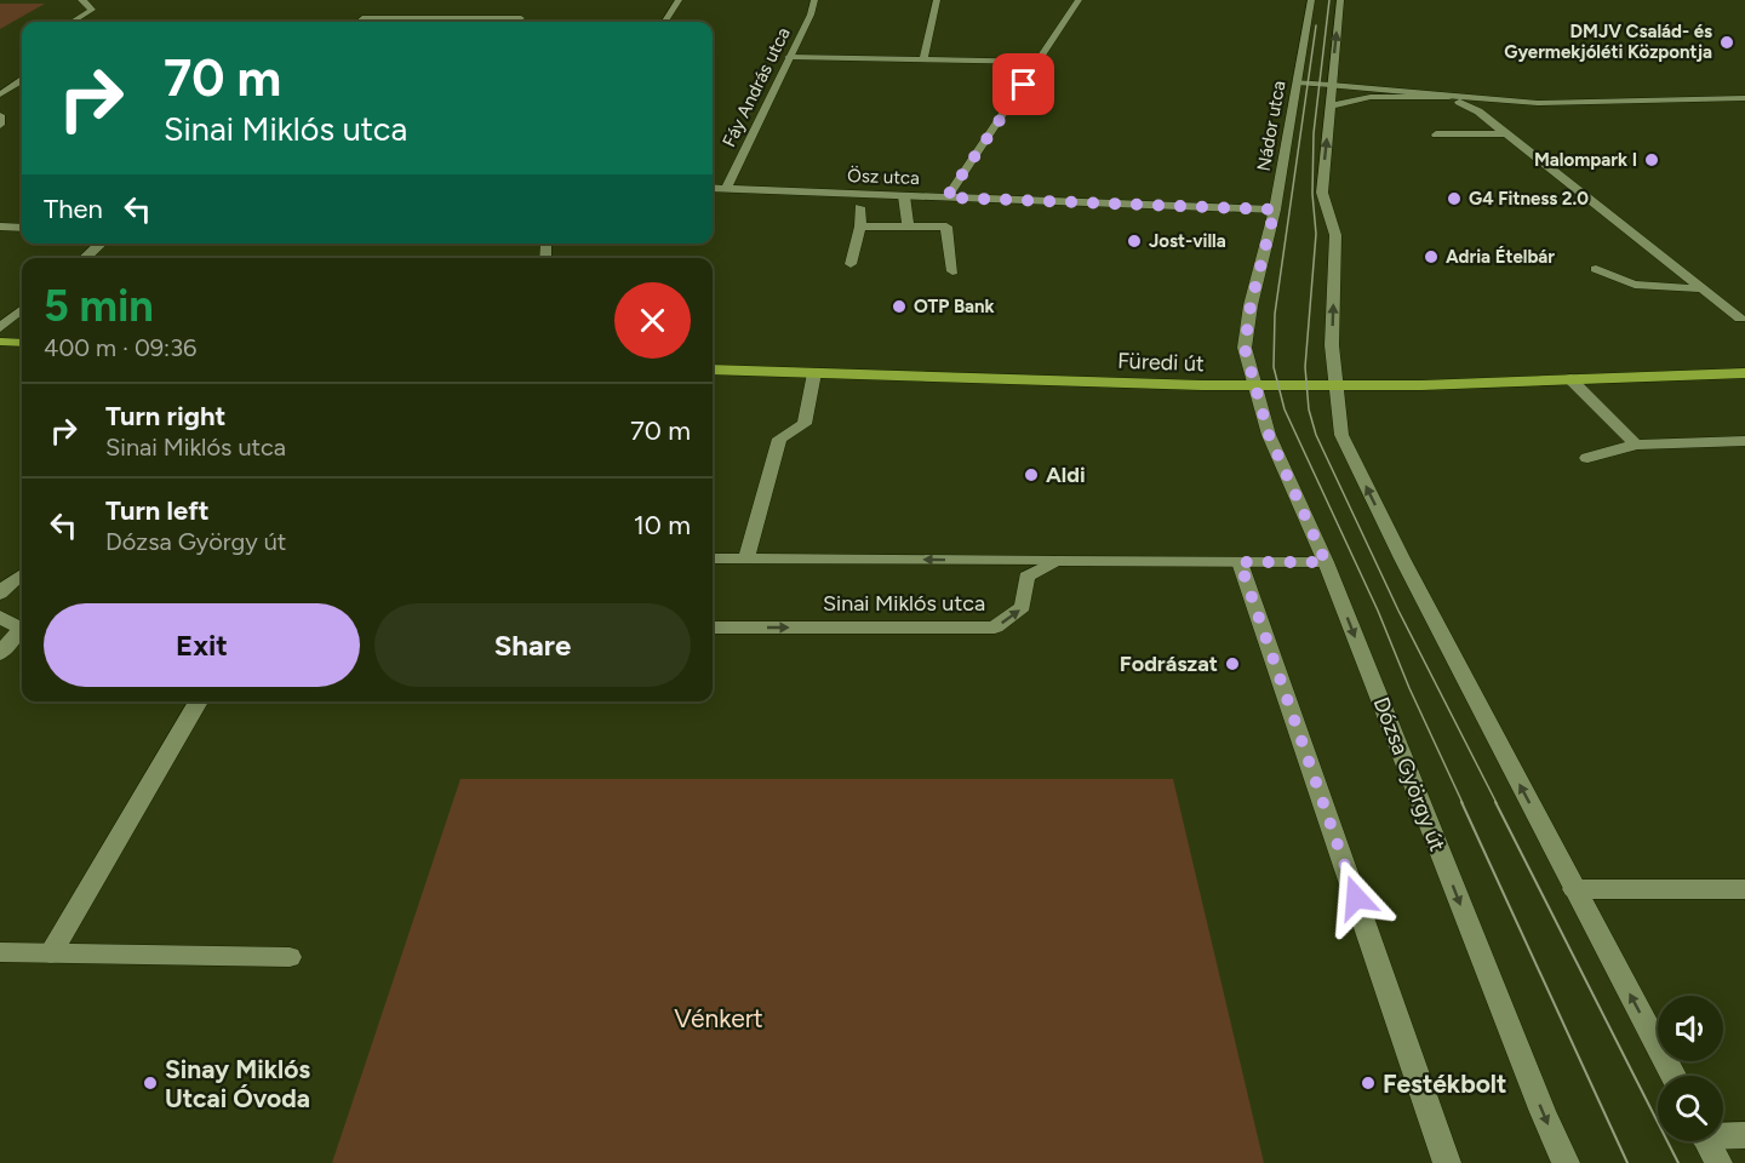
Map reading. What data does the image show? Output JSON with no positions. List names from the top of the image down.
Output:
{
  "streets": {
    "main road": ["Füredi út"],
    "street": [
      "Fáy András utca",
      "Nádor utca",
      "Ösz utca",
      "Sinai Miklós utca",
      "Dózsa György út"
    ]
  },
  "crossings": [
    ["Fáy András utca", "Ösz utca"],
    ["Nádor utca", "Ösz utca"],
    ["Nádor utca", "Füredi út"],
    ["Nádor utca", "Dózsa György út"],
    ["Füredi út", "Dózsa György út"]
  ],
  "parks": ["Vénkert"],
  "places": [
    "DMJV Család- és Gyermekjóléti Központja",
    "Malompark I",
    "G4 Fitness 2.0",
    "Jost-villa",
    "Adria Ételbár",
    "OTP Bank",
    "Aldi",
    "Fodrászat",
    "Sinay Miklós Utcai Óvoda",
    "Festékbolt"
  ],
  "page": {
    "turn": ["70 m", "Sinai Miklós utca"],
    "then": "Then",
    "heading": ["5 min", "400 m · 09:36"],
    "list": [
      {
        "name": "Turn right",
        "note": "Sinai Miklós utca",
        "value": "70 m"
      },
      {
        "name": "Turn left",
        "note": "Dózsa György út",
        "value": "10 m"
      }
    ],
    "buttons": ["Exit", "Share"]
  }
}
